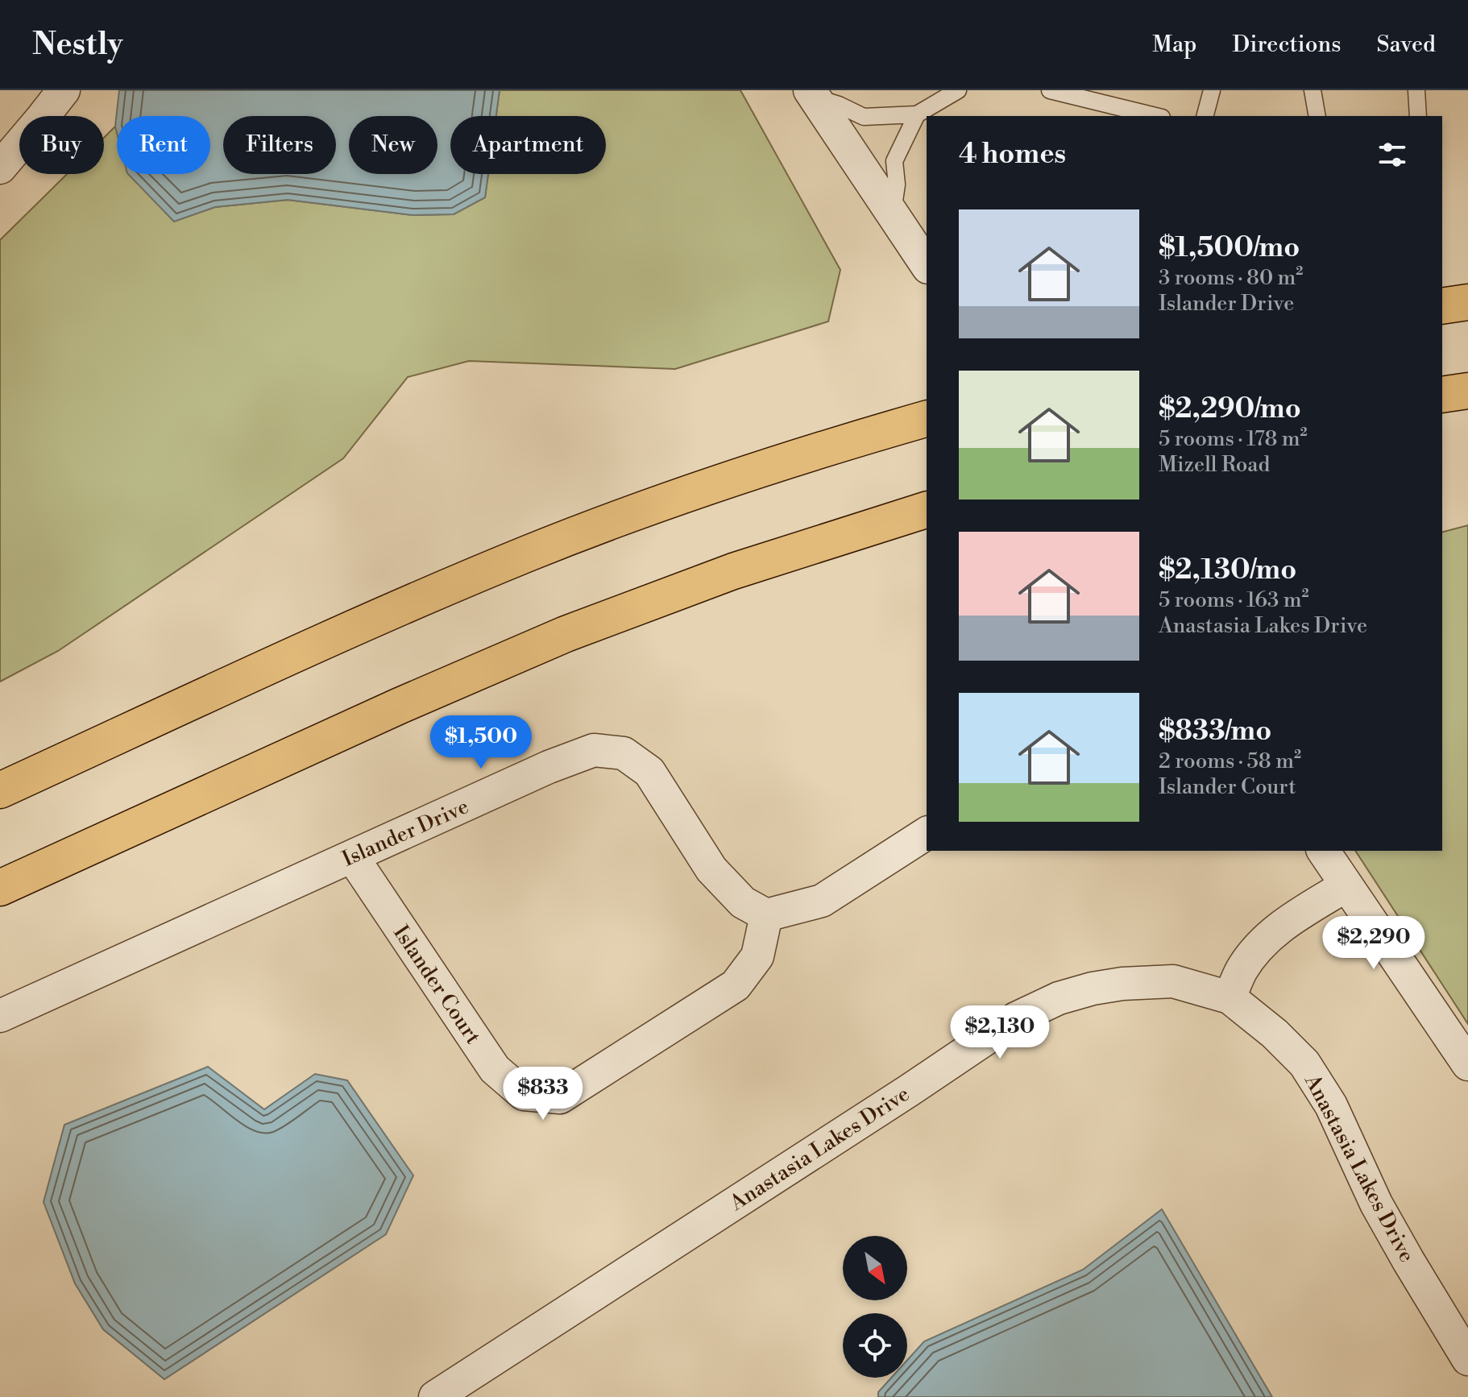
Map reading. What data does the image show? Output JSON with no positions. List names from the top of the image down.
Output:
{
  "streets": {
    "street": ["Islander Drive", "Islander Court", "Anastasia Lakes Drive"]
  },
  "crossings": [
    ["Islander Drive", "Islander Court"]
  ],
  "north": "bottom right",
  "page": {
    "header": "Nestly",
    "nav": ["Map", "Directions", "Saved"],
    "chip": [
      "Buy",
      "Rent",
      "Filters",
      "New",
      "Apartment"
    ],
    "heading": "4 homes",
    "list": [
      {
        "name": "$1,500/mo",
        "note": "3 rooms · 80 m² · Islander Drive"
      },
      {
        "name": "$2,290/mo",
        "note": "5 rooms · 178 m² · Mizell Road"
      },
      {
        "name": "$2,130/mo",
        "note": "5 rooms · 163 m² · Anastasia Lakes Drive"
      },
      {
        "name": "$833/mo",
        "note": "2 rooms · 58 m² · Islander Court"
      }
    ],
    "price": [
      "$1,500",
      "$2,290",
      "$2,130",
      "$833"
    ]
  }
}
